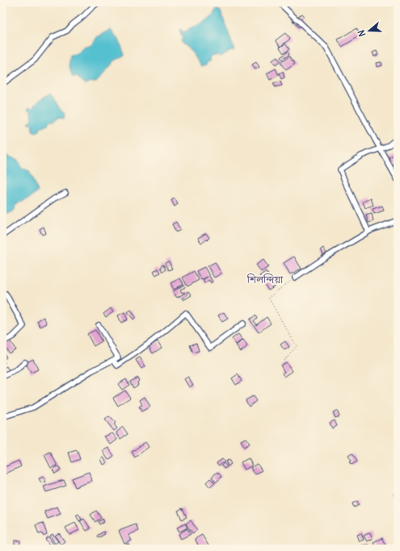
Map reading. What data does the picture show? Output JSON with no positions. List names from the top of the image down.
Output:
{
  "districts": ["শিলন্দিয়া"],
  "north": "left"
}
